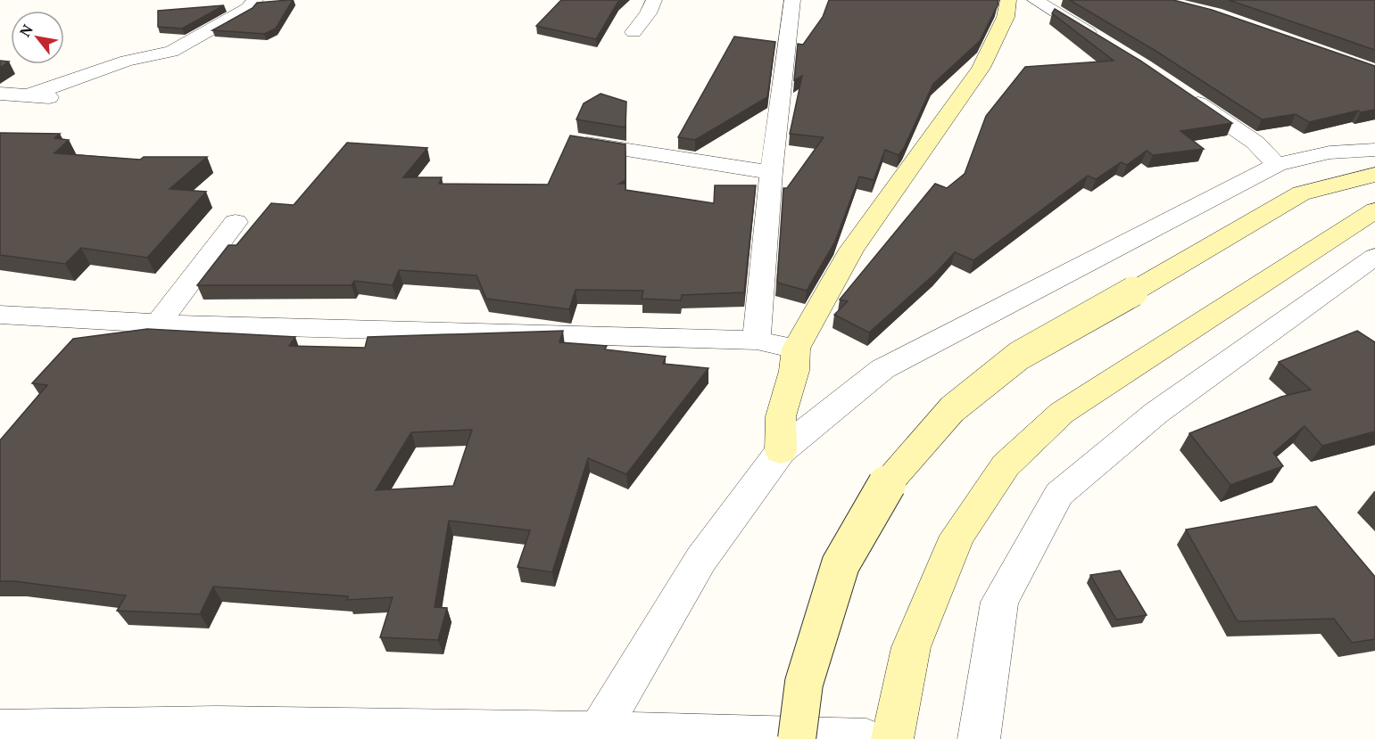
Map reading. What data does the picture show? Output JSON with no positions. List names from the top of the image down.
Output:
{
  "north": "top left"
}
